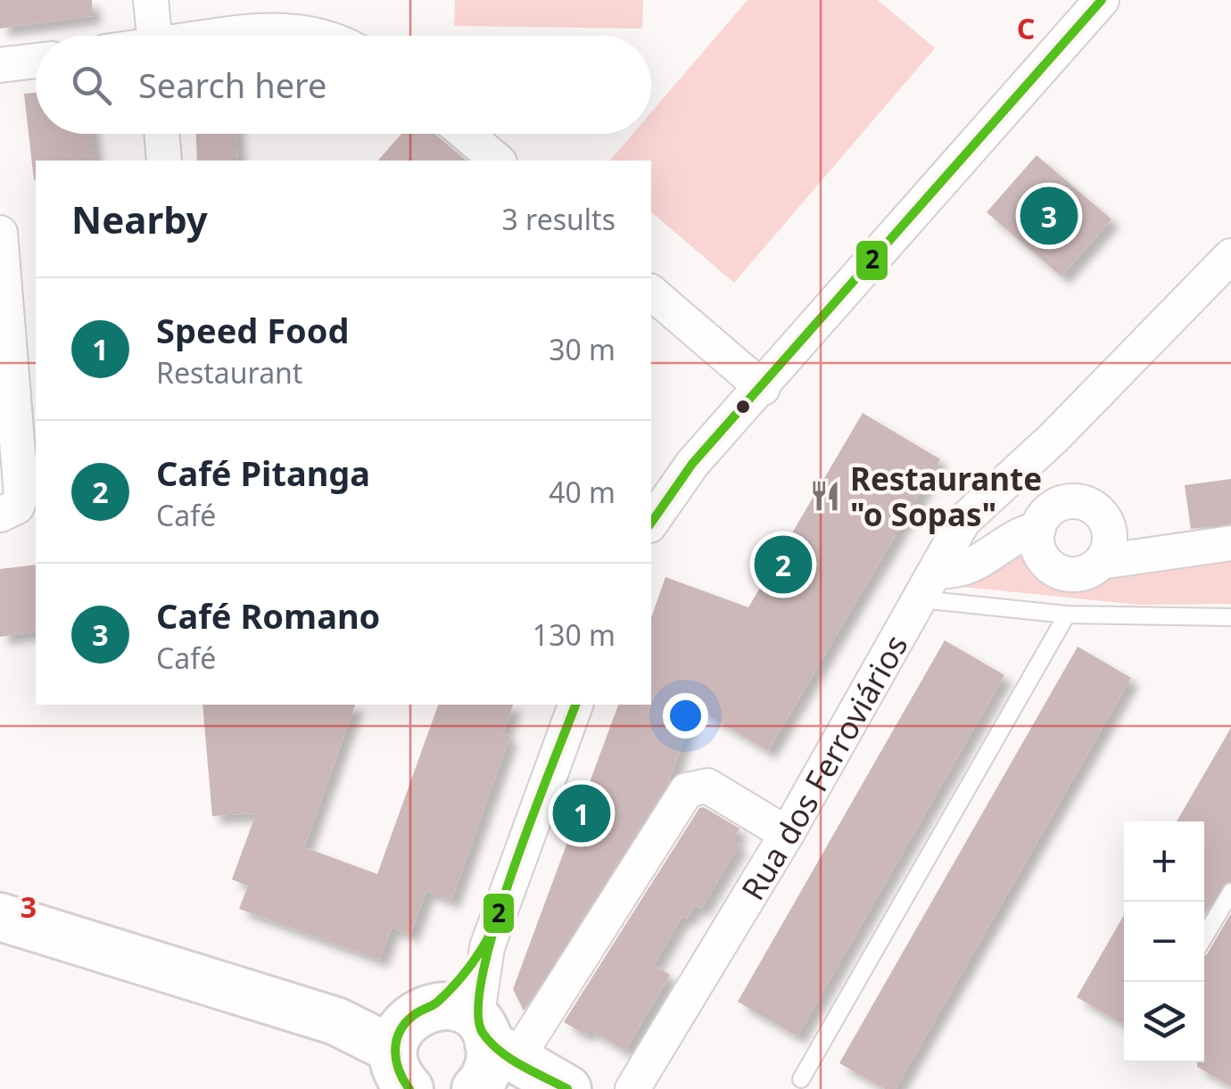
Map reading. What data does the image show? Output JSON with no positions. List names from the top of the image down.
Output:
{
  "streets": {
    "street": ["Rua dos Ferroviários"]
  },
  "places": {
    "restaurant": ["Restaurante \"o Sopas\""]
  },
  "lines": ["transit line 2"],
  "page": {
    "search": "Search here",
    "heading": ["Nearby", "3 results"],
    "pins": ["3", "2", "1"],
    "list": [
      {
        "mark": "1",
        "name": "Speed Food",
        "note": "Restaurant",
        "value": "30 m"
      },
      {
        "mark": "2",
        "name": "Café Pitanga",
        "note": "Café",
        "value": "40 m"
      },
      {
        "mark": "3",
        "name": "Café Romano",
        "note": "Café",
        "value": "130 m"
      }
    ],
    "map_buttons": ["+", "−"]
  },
  "grid": {
    "columns": ["C"],
    "rows": ["3"]
  }
}
